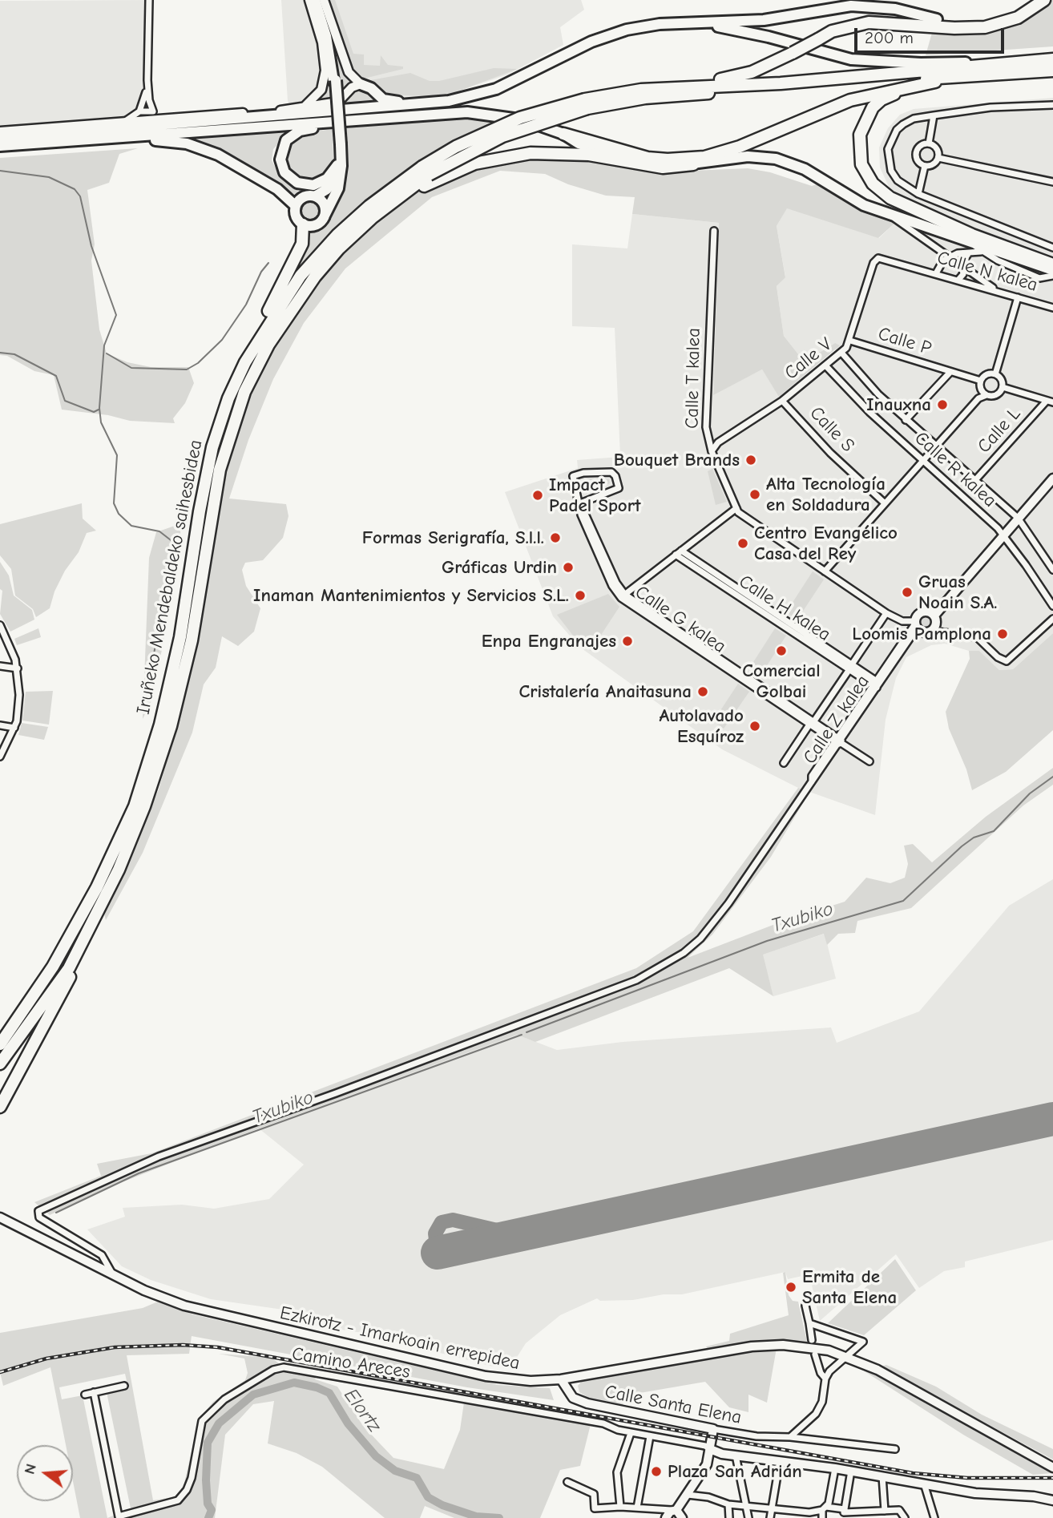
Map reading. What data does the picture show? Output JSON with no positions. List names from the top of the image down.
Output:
{
  "streets": {
    "highway": ["Iruñeko Mendebaldeko saihesbidea"],
    "street": [
      "Calle N kalea",
      "Calle P",
      "Calle V",
      "Calle T kalea",
      "Calle S",
      "Calle L",
      "Calle R kalea",
      "Calle H kalea",
      "Calle G kalea",
      "Calle Z kalea",
      "Ezkirotz - Imarkoain errepidea",
      "Camino Areces",
      "Calle Santa Elena"
    ]
  },
  "crossings": [
    ["Calle N kalea", "Calle V"],
    ["Calle P", "Calle V"],
    ["Calle P", "Calle R kalea"],
    ["Calle V", "Calle T kalea"],
    ["Calle V", "Calle S"],
    ["Calle V", "Calle R kalea"],
    ["Calle T kalea", "Calle Z kalea"],
    ["Calle L", "Calle R kalea"],
    ["Calle H kalea", "Calle Z kalea"],
    ["Calle G kalea", "Calle Z kalea"],
    ["Calle Z kalea", "Ezkirotz - Imarkoain errepidea"],
    ["Ezkirotz - Imarkoain errepidea", "Calle Santa Elena"]
  ],
  "water": ["Txubiko", "Elortz"],
  "places": [
    "Inauxna",
    "Bouquet Brands",
    "Alta Tecnología en Soldadura",
    "Impact Padel Sport",
    "Formas Serigrafía, S.l.l.",
    "Centro Evangélico Casa del Rey",
    "Gráficas Urdin",
    "Gruas Noain S.A.",
    "Inaman Mantenimientos y Servicios S.L.",
    "Loomis Pamplona",
    "Enpa Engranajes",
    "Comercial Golbai",
    "Cristalería Anaitasuna",
    "Autolavado Esquíroz",
    "Ermita de Santa Elena",
    "Plaza San Adrián"
  ],
  "scale_bar": "200 m",
  "north": "left"
}
